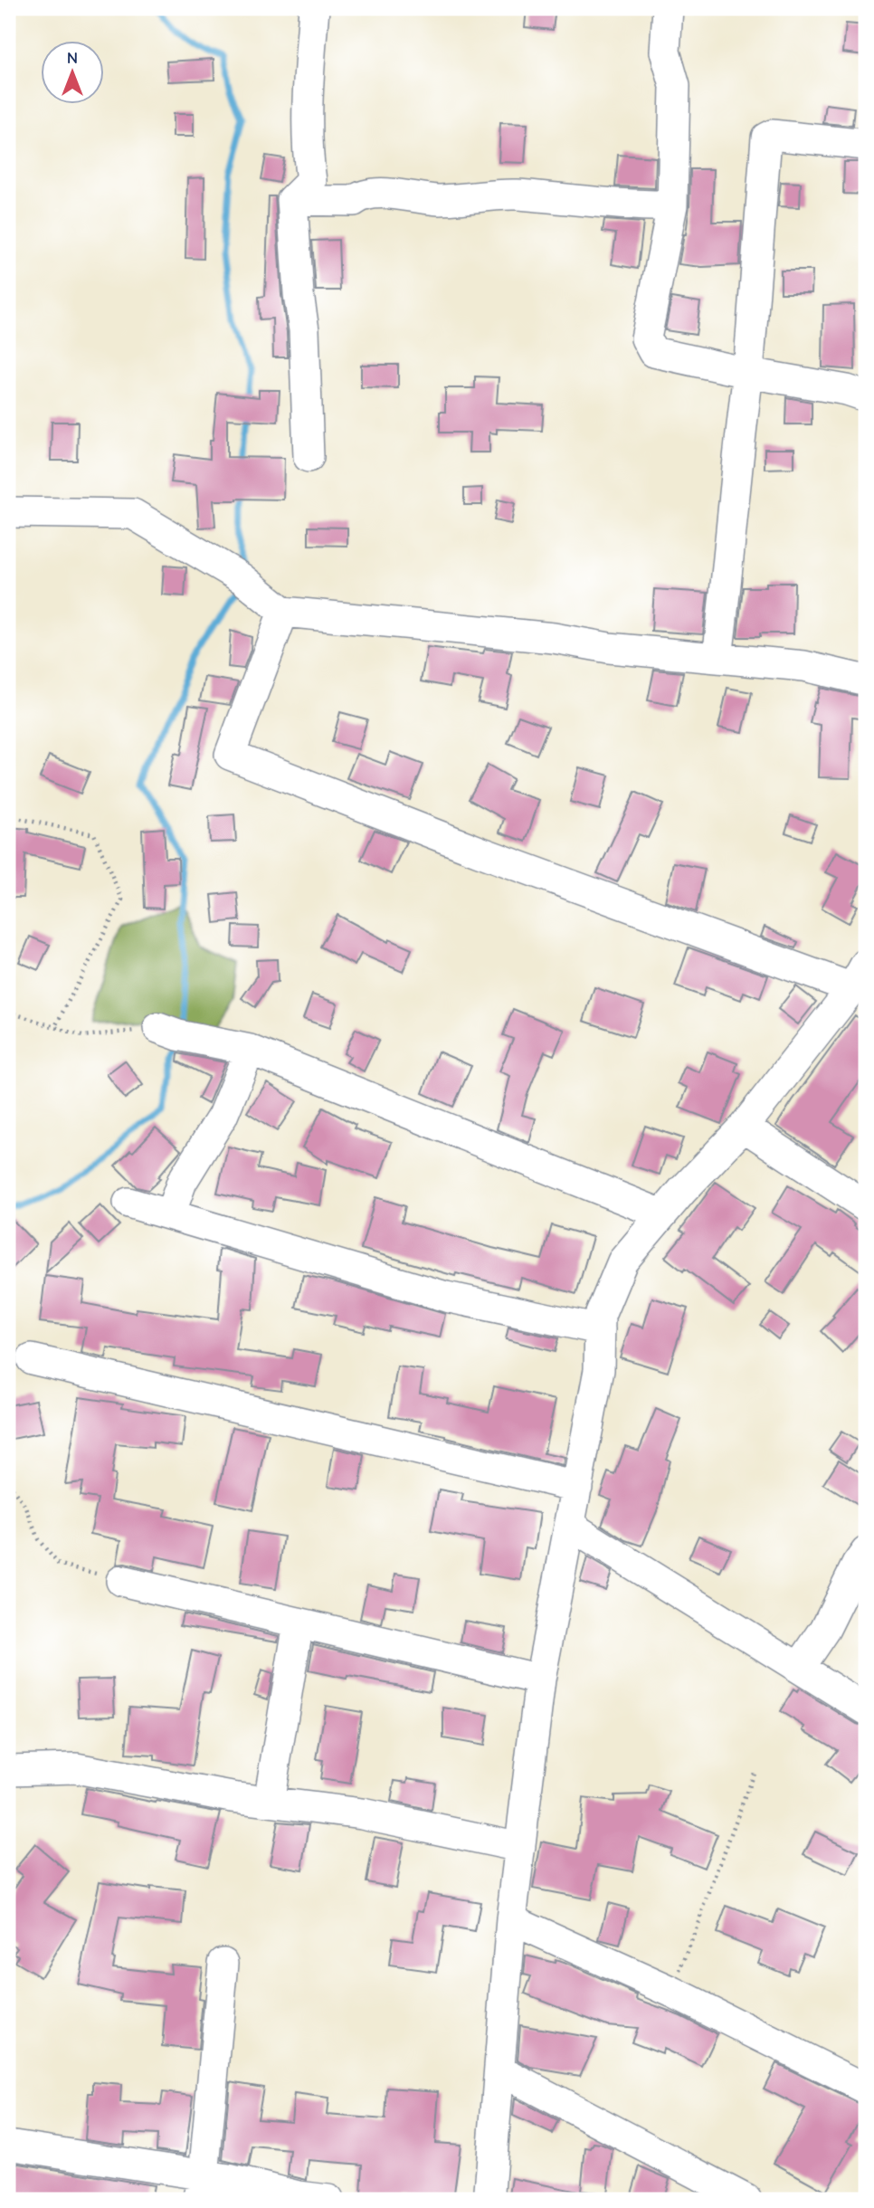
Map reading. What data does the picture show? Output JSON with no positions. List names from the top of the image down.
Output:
{
  "north": "top"
}
